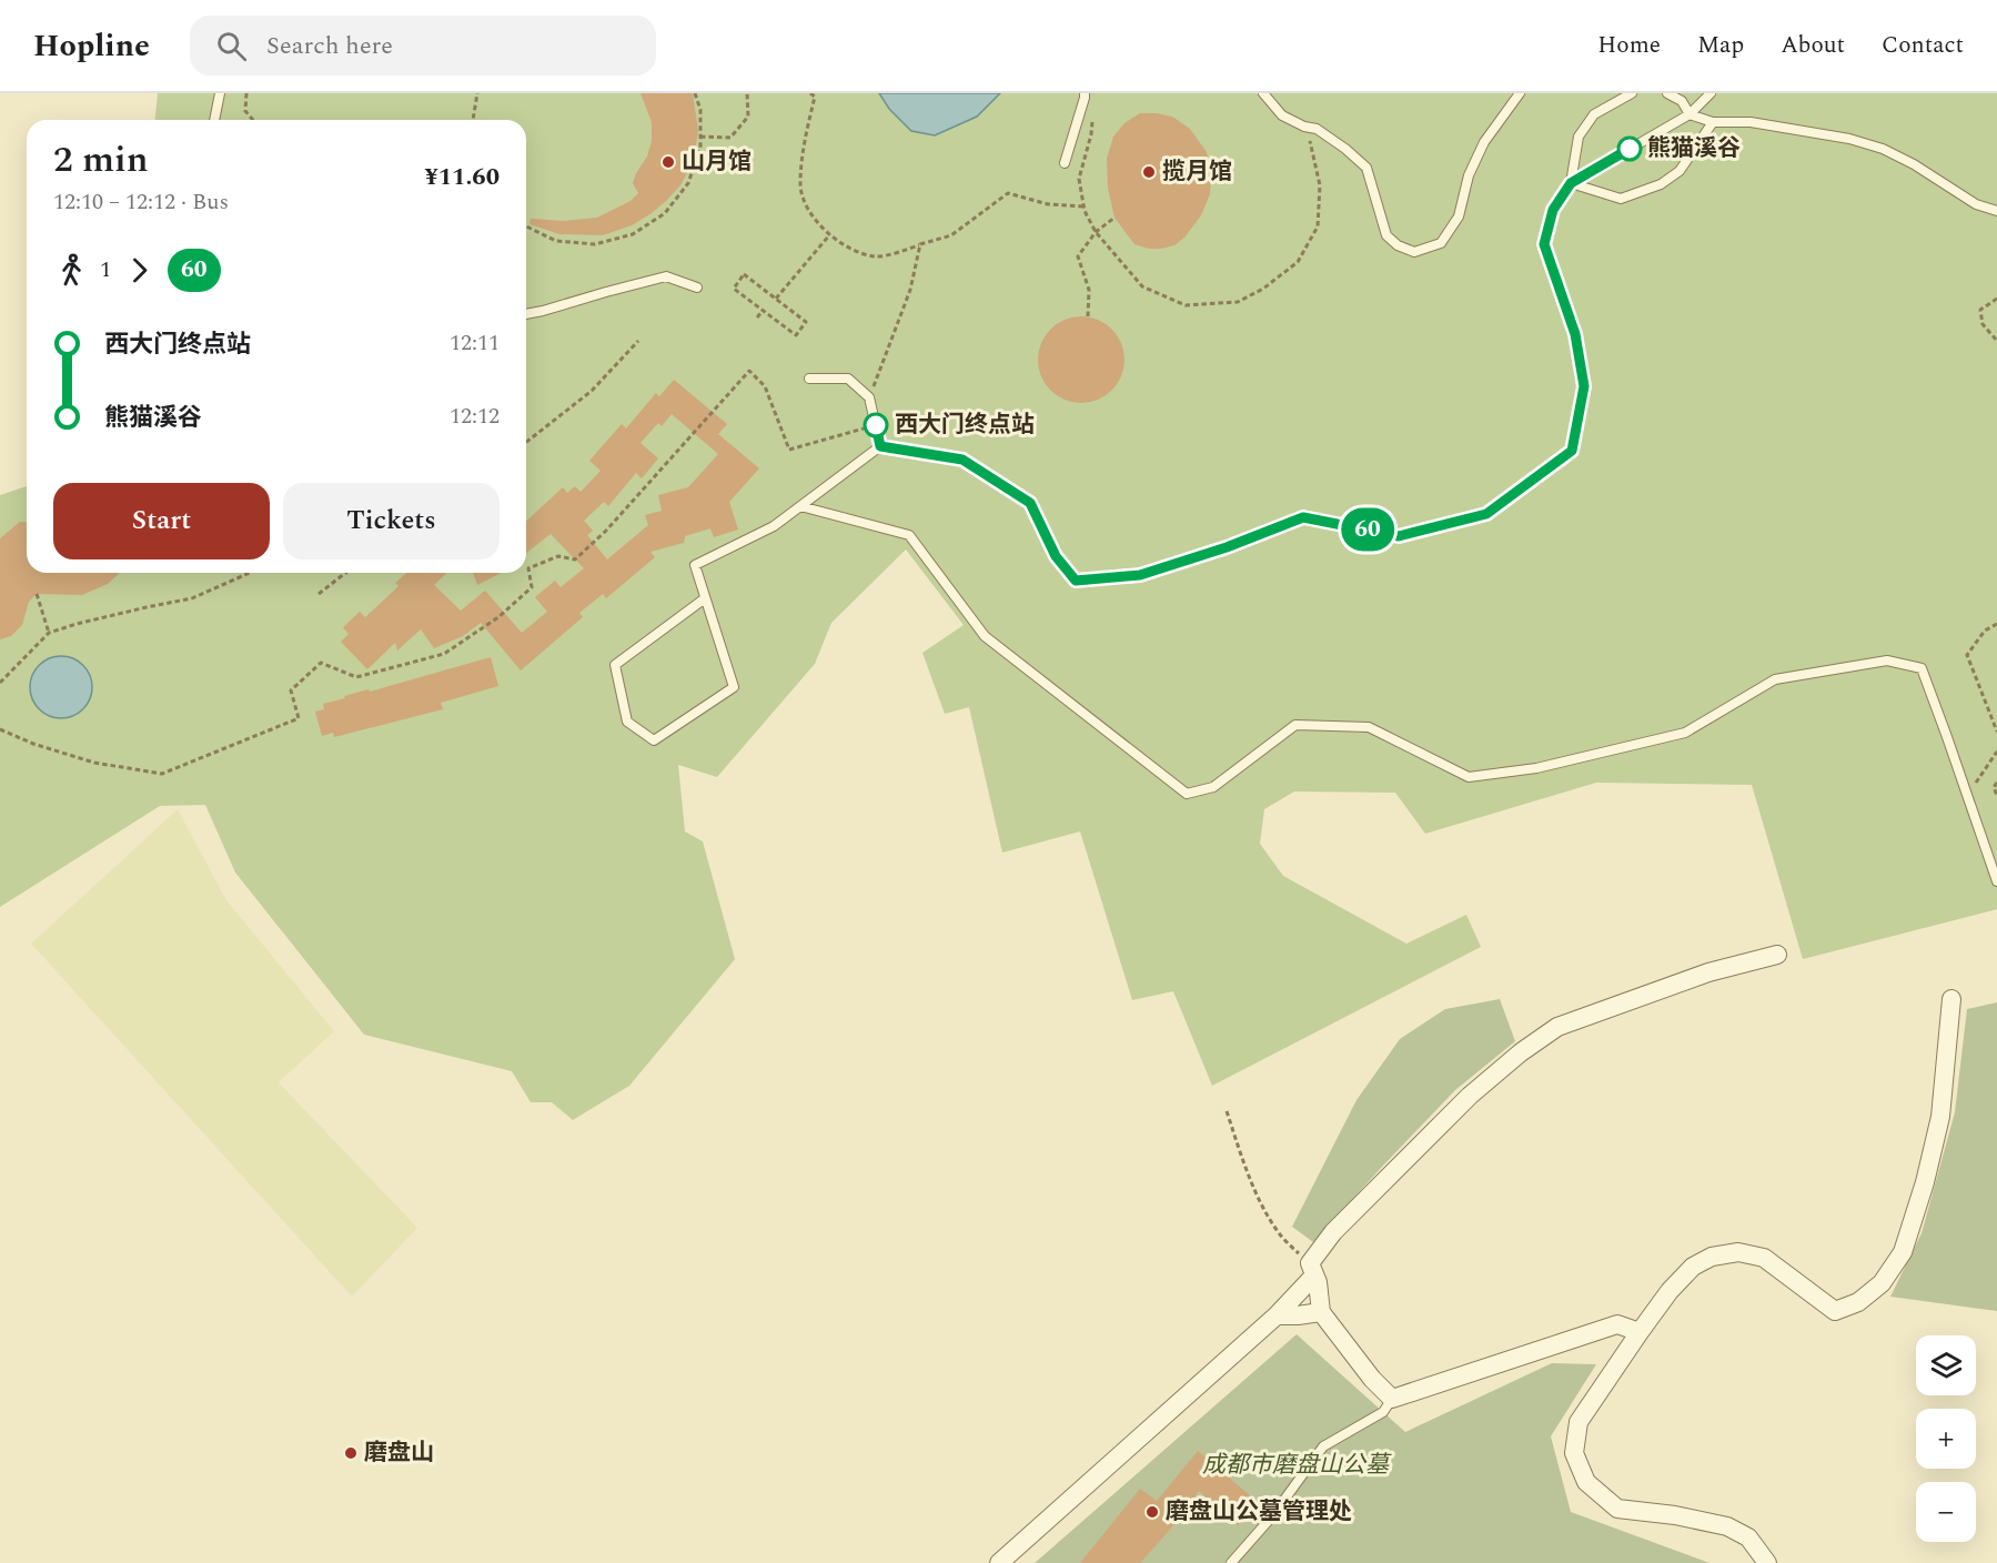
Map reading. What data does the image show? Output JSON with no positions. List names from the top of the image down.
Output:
{
  "parks": ["成都市磨盘山公墓"],
  "places": [
    "熊猫溪谷",
    "山月馆",
    "揽月馆",
    "西大门终点站",
    "磨盘山",
    "磨盘山公墓管理处"
  ],
  "lines": ["bus line 60"],
  "page": {
    "header": "Hopline",
    "search": "Search here",
    "nav": [
      "Home",
      "Map",
      "About",
      "Contact"
    ],
    "on_map": "60",
    "heading": ["2 min", "12:10 – 12:12 · Bus", "¥11.60"],
    "legs": ["1", "60"],
    "list": [
      {
        "name": "西大门终点站",
        "value": "12:11"
      },
      {
        "name": "熊猫溪谷",
        "value": "12:12"
      }
    ],
    "buttons": ["Start", "Tickets"],
    "map_buttons": ["+", "−"]
  }
}
